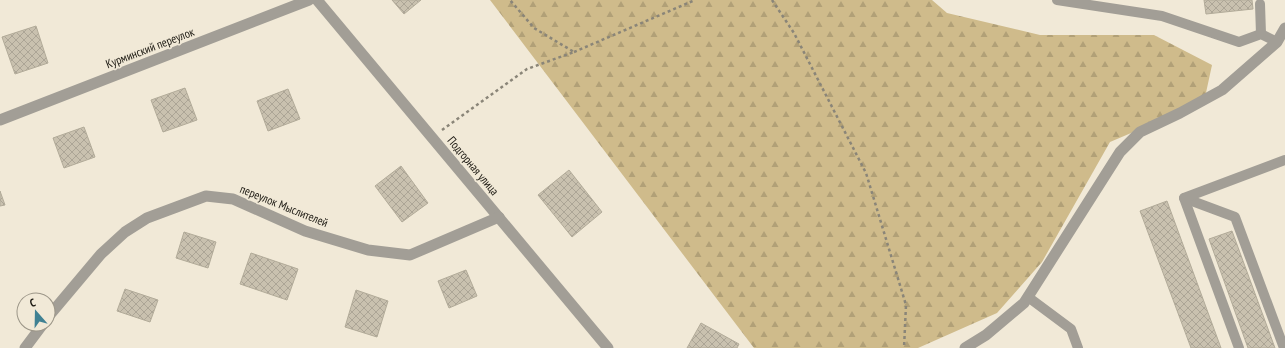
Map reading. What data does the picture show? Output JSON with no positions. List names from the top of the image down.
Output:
{
  "streets": {
    "street": ["Курминский переулок", "Подгорная улица", "переулок Мыслителей"]
  },
  "crossings": [
    ["Подгорная улица", "переулок Мыслителей"]
  ],
  "north": "top"
}
